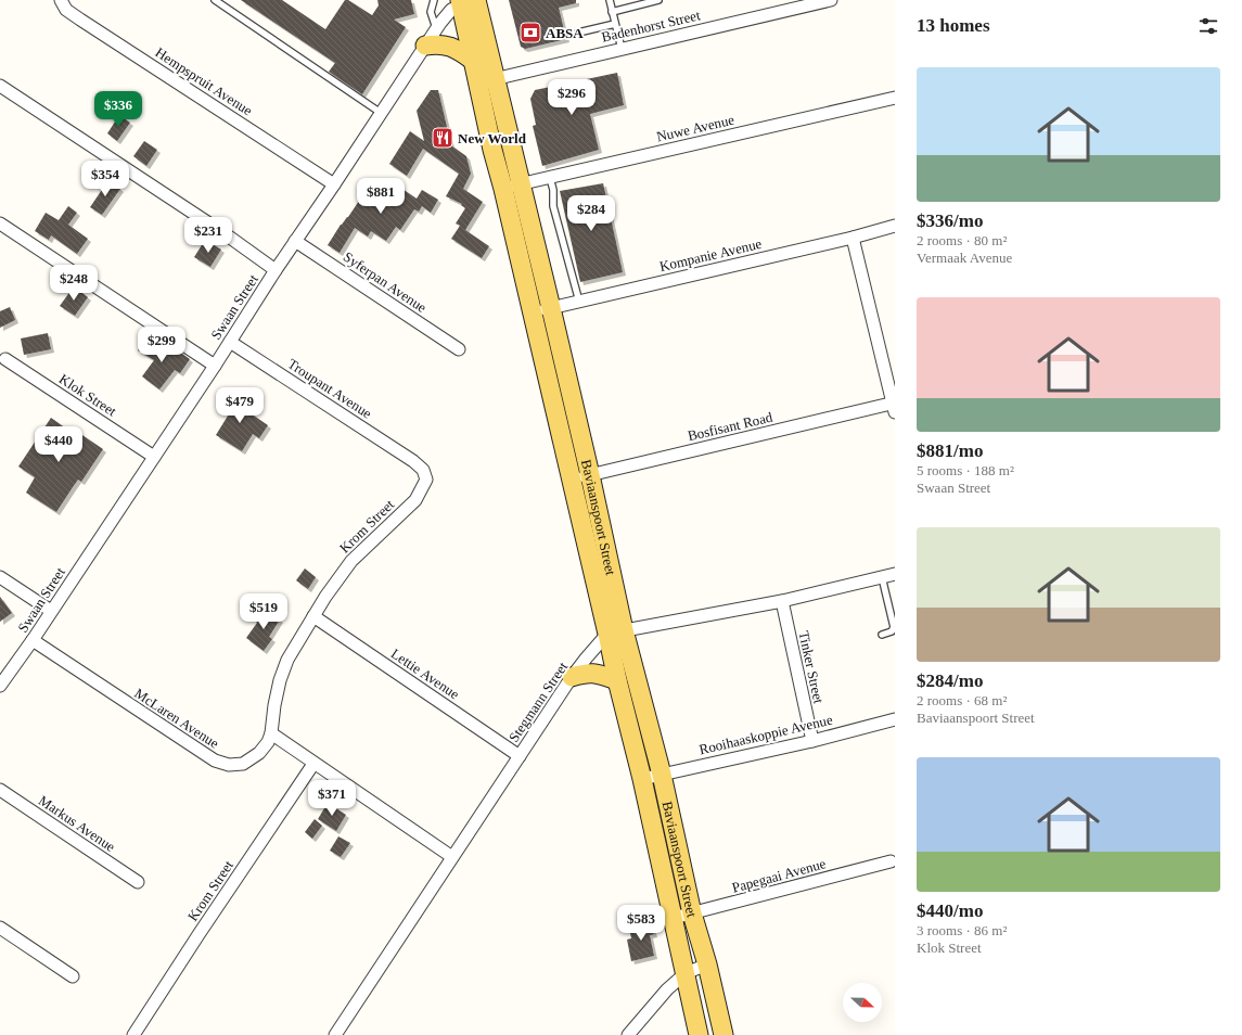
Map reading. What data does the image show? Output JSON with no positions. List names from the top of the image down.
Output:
{
  "streets": {
    "main road": ["Baviaanspoort Street"],
    "street": [
      "Badenhorst Street",
      "Hempspruit Avenue",
      "Nuwe Avenue",
      "Kompanie Avenue",
      "Syferpan Avenue",
      "Swaan Street",
      "Troupant Avenue",
      "Klok Street",
      "Bosfisant Road",
      "Krom Street",
      "Tinker Street",
      "Lettie Avenue",
      "Stegmann Street",
      "McLaren Avenue",
      "Rooihaaskoppie Avenue",
      "Markus Avenue",
      "Papegaai Avenue"
    ]
  },
  "crossings": [
    ["Badenhorst Street", "Baviaanspoort Street"],
    ["Hempspruit Avenue", "Swaan Street"],
    ["Nuwe Avenue", "Baviaanspoort Street"],
    ["Kompanie Avenue", "Baviaanspoort Street"],
    ["Syferpan Avenue", "Swaan Street"],
    ["Swaan Street", "Troupant Avenue"],
    ["Swaan Street", "Klok Street"],
    ["Swaan Street", "Baviaanspoort Street"],
    ["Swaan Street", "McLaren Avenue"],
    ["Troupant Avenue", "Krom Street"],
    ["Bosfisant Road", "Baviaanspoort Street"],
    ["Baviaanspoort Street", "Stegmann Street"],
    ["Baviaanspoort Street", "Rooihaaskoppie Avenue"],
    ["Baviaanspoort Street", "Papegaai Avenue"],
    ["Krom Street", "Lettie Avenue"],
    ["Krom Street", "McLaren Avenue"],
    ["Tinker Street", "Rooihaaskoppie Avenue"],
    ["Lettie Avenue", "Stegmann Street"]
  ],
  "places": {
    "bank": ["ABSA"],
    "restaurant": ["New World"]
  },
  "north": "right",
  "page": {
    "heading": "13 homes",
    "list": [
      {
        "name": "$336/mo",
        "note": "2 rooms · 80 m² · Vermaak Avenue"
      },
      {
        "name": "$881/mo",
        "note": "5 rooms · 188 m² · Swaan Street"
      },
      {
        "name": "$284/mo",
        "note": "2 rooms · 68 m² · Baviaanspoort Street"
      },
      {
        "name": "$440/mo",
        "note": "3 rooms · 86 m² · Klok Street"
      }
    ],
    "price": [
      "$296",
      "$336",
      "$354",
      "$881",
      "$284",
      "$231",
      "$248",
      "$299",
      "$479",
      "$440",
      "$519",
      "$371",
      "$583"
    ]
  }
}
